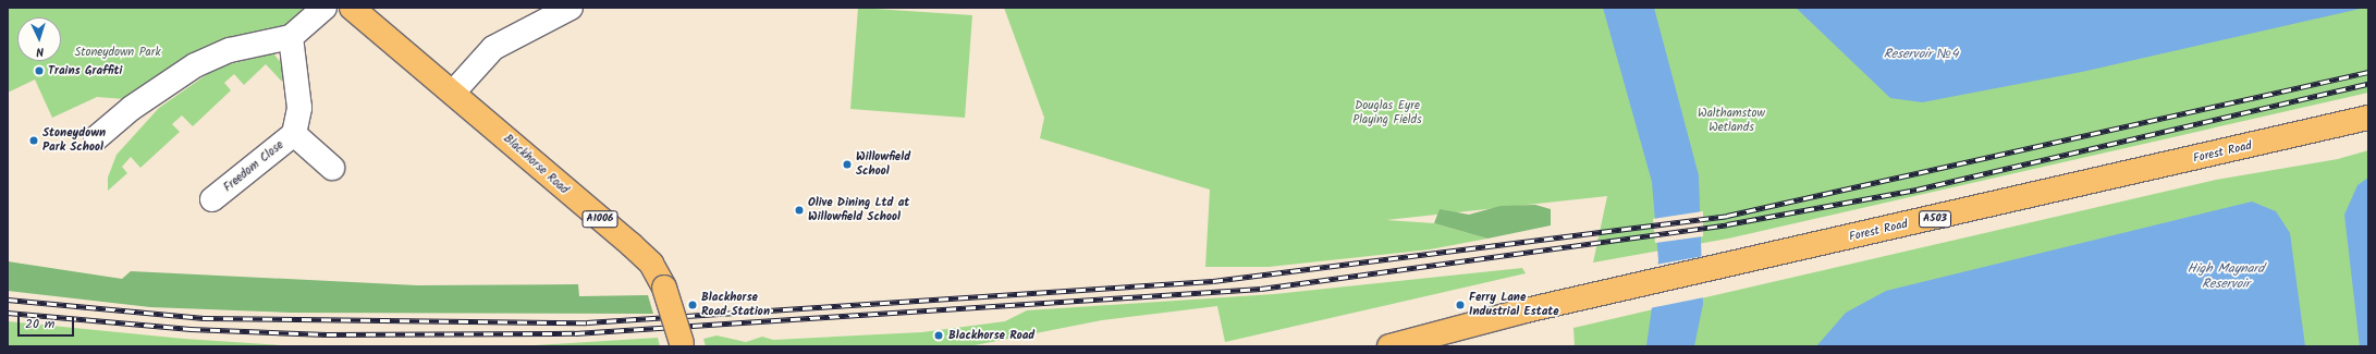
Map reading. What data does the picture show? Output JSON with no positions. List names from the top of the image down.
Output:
{
  "streets": {
    "main road": [
      "Forest Road",
      "Blackhorse Road",
      "A1006",
      "A503"
    ],
    "street": ["Freedom Close"]
  },
  "water": ["Reservoir №4", "High Maynard Reservoir"],
  "parks": ["Stoneydown Park", "Douglas Eyre Playing Fields", "Walthamstow Wetlands"],
  "places": [
    "Trains Graffiti",
    "Stoneydown Park School",
    "Willowfield School",
    "Olive Dining Ltd at Willowfield School",
    "Blackhorse Road Station",
    "Ferry Lane Industrial Estate",
    "Blackhorse Road"
  ],
  "scale_bar": "20 m",
  "north": "bottom"
}
